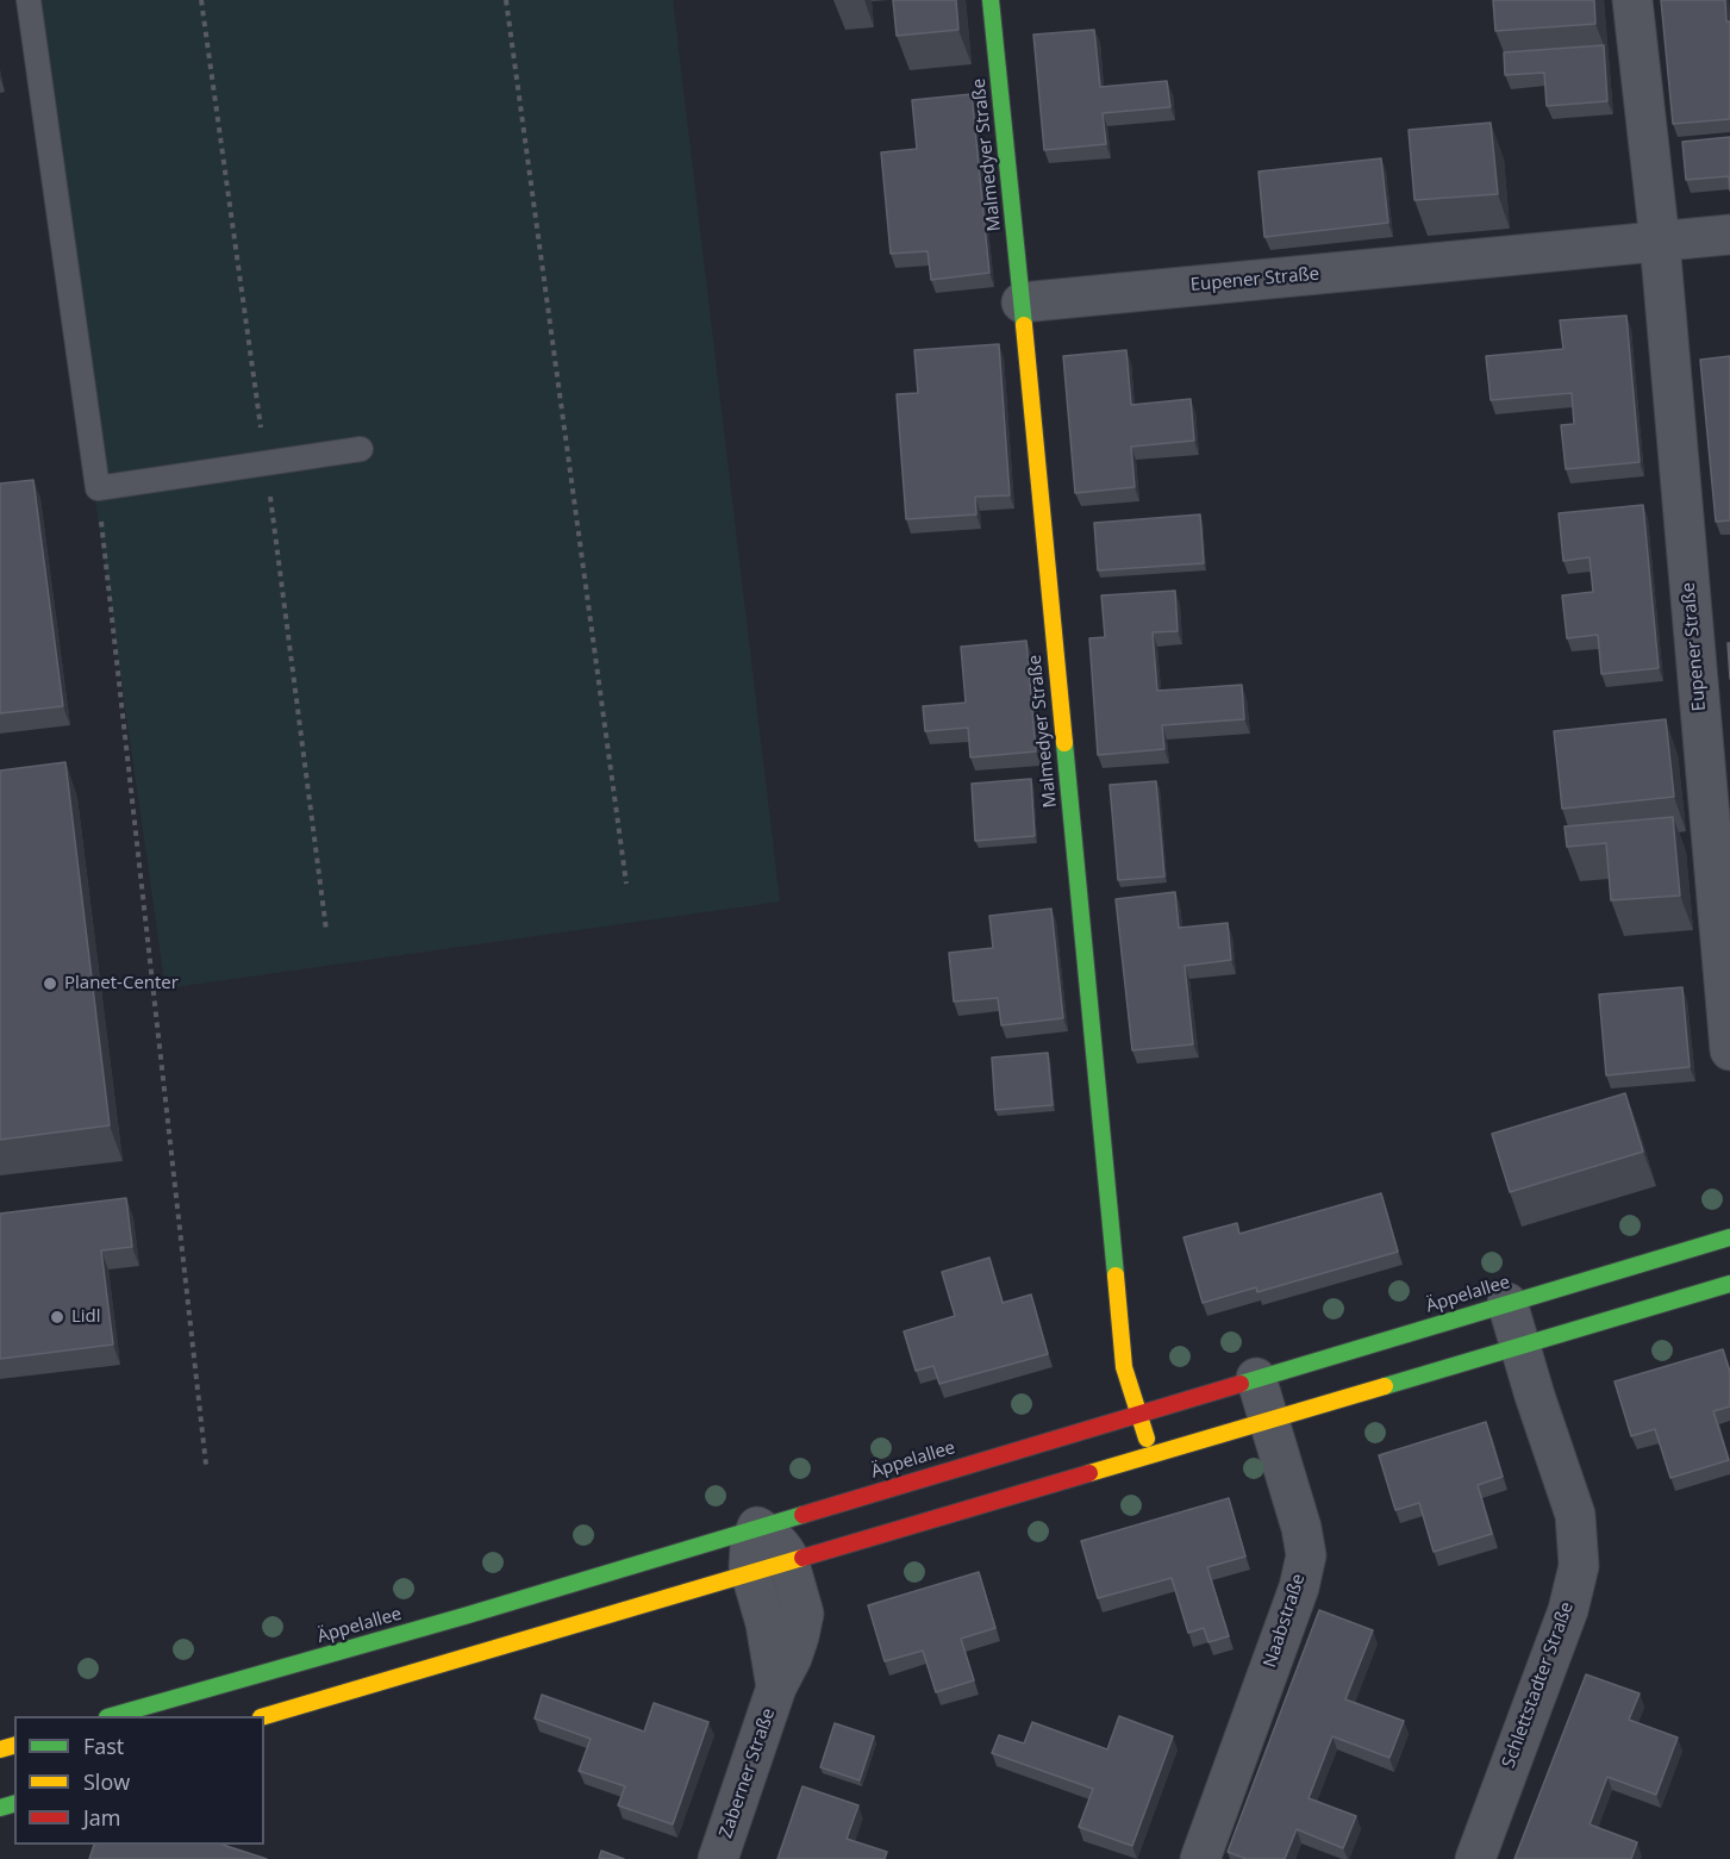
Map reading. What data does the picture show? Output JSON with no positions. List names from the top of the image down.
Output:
{
  "streets": {
    "main road": ["Malmedyer Straße", "Äppelallee"],
    "street": [
      "Eupener Straße",
      "Naabstraße",
      "Schlettstadter Straße",
      "Zaberner Straße"
    ]
  },
  "crossings": [
    ["Malmedyer Straße", "Eupener Straße"],
    ["Malmedyer Straße", "Äppelallee"],
    ["Äppelallee", "Naabstraße"],
    ["Äppelallee", "Schlettstadter Straße"],
    ["Äppelallee", "Zaberner Straße"]
  ],
  "places": ["Planet-Center", "Lidl"],
  "legend": ["Fast", "Slow", "Jam"]
}
